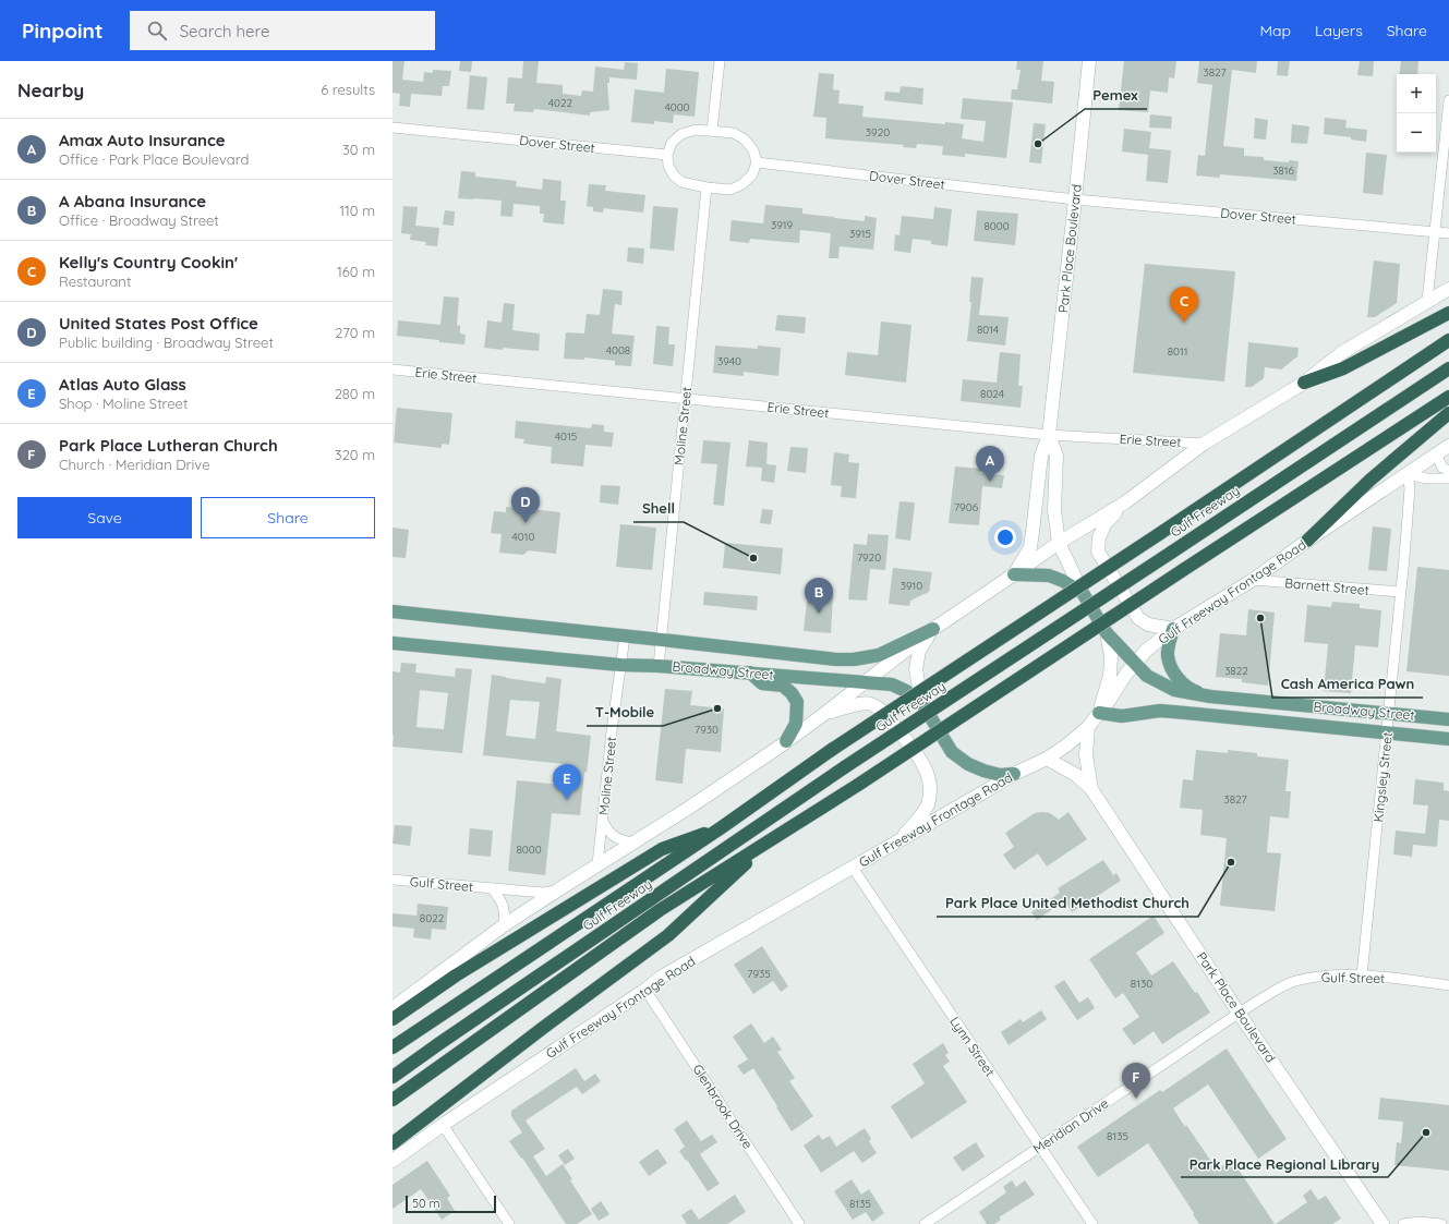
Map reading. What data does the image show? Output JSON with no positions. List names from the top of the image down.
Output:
{
  "streets": {
    "highway": ["Gulf Freeway"],
    "main road": ["Park Place Boulevard", "Gulf Freeway Frontage Road", "Broadway Street"],
    "street": [
      "Dover Street",
      "Erie Street",
      "Moline Street",
      "Barnett Street",
      "Kingsley Street",
      "Gulf Street",
      "Lynn Street",
      "Glenbrook Drive",
      "Meridian Drive"
    ]
  },
  "crossings": [
    ["Dover Street", "Park Place Boulevard"],
    ["Dover Street", "Moline Street"],
    ["Park Place Boulevard", "Erie Street"],
    ["Park Place Boulevard", "Gulf Freeway Frontage Road"],
    ["Park Place Boulevard", "Broadway Street"],
    ["Park Place Boulevard", "Gulf Street"],
    ["Park Place Boulevard", "Meridian Drive"],
    ["Erie Street", "Moline Street"],
    ["Moline Street", "Broadway Street"],
    ["Barnett Street", "Gulf Freeway Frontage Road"],
    ["Barnett Street", "Kingsley Street"],
    ["Gulf Freeway Frontage Road", "Broadway Street"],
    ["Gulf Freeway Frontage Road", "Kingsley Street"],
    ["Gulf Freeway Frontage Road", "Lynn Street"],
    ["Gulf Freeway Frontage Road", "Glenbrook Drive"],
    ["Broadway Street", "Kingsley Street"],
    ["Kingsley Street", "Gulf Street"],
    ["Gulf Street", "Meridian Drive"],
    ["Lynn Street", "Meridian Drive"]
  ],
  "places": [
    "Pemex",
    "Shell",
    "Cash America Pawn",
    "T-Mobile",
    "Park Place United Methodist Church",
    "Park Place Regional Library"
  ],
  "house_numbers": [
    "3827",
    "4022",
    "4000",
    "3920",
    "3816",
    "3919",
    "8000",
    "3915",
    "8014",
    "4008",
    "8011",
    "3940",
    "8024",
    "4015",
    "7906",
    "4010",
    "7920",
    "3910",
    "3822",
    "7930",
    "3827",
    "8000",
    "8022",
    "7935",
    "8130",
    "8135",
    "8135"
  ],
  "scale_bar": "50 m",
  "page": {
    "header": "Pinpoint",
    "search": "Search here",
    "nav": ["Map", "Layers", "Share"],
    "heading": ["Nearby", "6 results"],
    "map_buttons": ["+", "−"],
    "list": [
      {
        "mark": "A",
        "name": "Amax Auto Insurance",
        "note": "Office · Park Place Boulevard",
        "value": "30 m"
      },
      {
        "mark": "B",
        "name": "A Abana Insurance",
        "note": "Office · Broadway Street",
        "value": "110 m"
      },
      {
        "mark": "C",
        "name": "Kelly's Country Cookin'",
        "note": "Restaurant",
        "value": "160 m"
      },
      {
        "mark": "D",
        "name": "United States Post Office",
        "note": "Public building · Broadway Street",
        "value": "270 m"
      },
      {
        "mark": "E",
        "name": "Atlas Auto Glass",
        "note": "Shop · Moline Street",
        "value": "280 m"
      },
      {
        "mark": "F",
        "name": "Park Place Lutheran Church",
        "note": "Church · Meridian Drive",
        "value": "320 m"
      }
    ],
    "pins": [
      "C",
      "A",
      "D",
      "B",
      "E",
      "F"
    ],
    "buttons": ["Save", "Share"],
    "scale": "50 m"
  }
}
